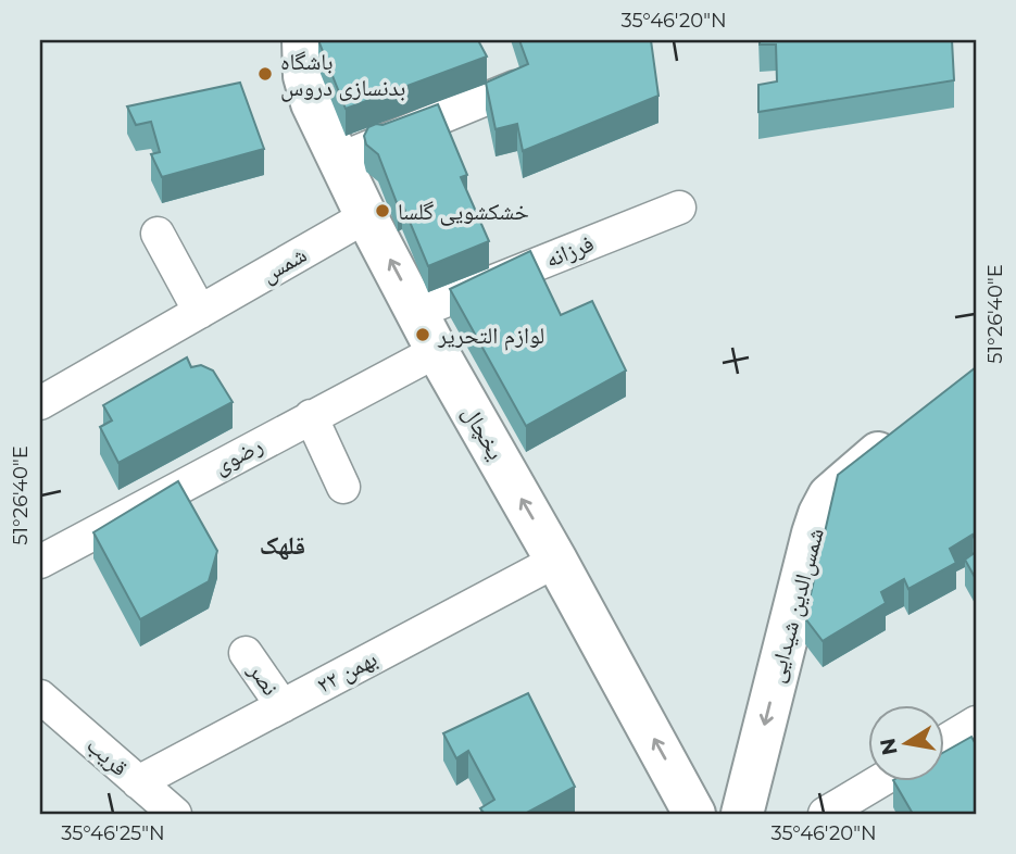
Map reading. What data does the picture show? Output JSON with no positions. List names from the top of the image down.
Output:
{
  "streets": {
    "street": [
      "فرزانه",
      "شمس",
      "یخچال",
      "رضوی",
      "شمس‌الدین شیدایی",
      "۲۲ بهمن",
      "نصر",
      "قریب"
    ]
  },
  "crossings": [
    ["فرزانه", "یخچال"],
    ["شمس", "یخچال"],
    ["یخچال", "رضوی"],
    ["یخچال", "۲۲ بهمن"],
    ["۲۲ بهمن", "نصر"],
    ["۲۲ بهمن", "قریب"]
  ],
  "one_way": ["یخچال", "شمس‌الدین شیدایی"],
  "districts": ["قلهک"],
  "places": ["باشگاه بدنسازی دروس", "خشکشویی گلسا", "لوازم التحریر"],
  "north": "left",
  "coordinates": ["35°46'20\"N", "51°26'40\"E", "35°46'25\"N"]
}
